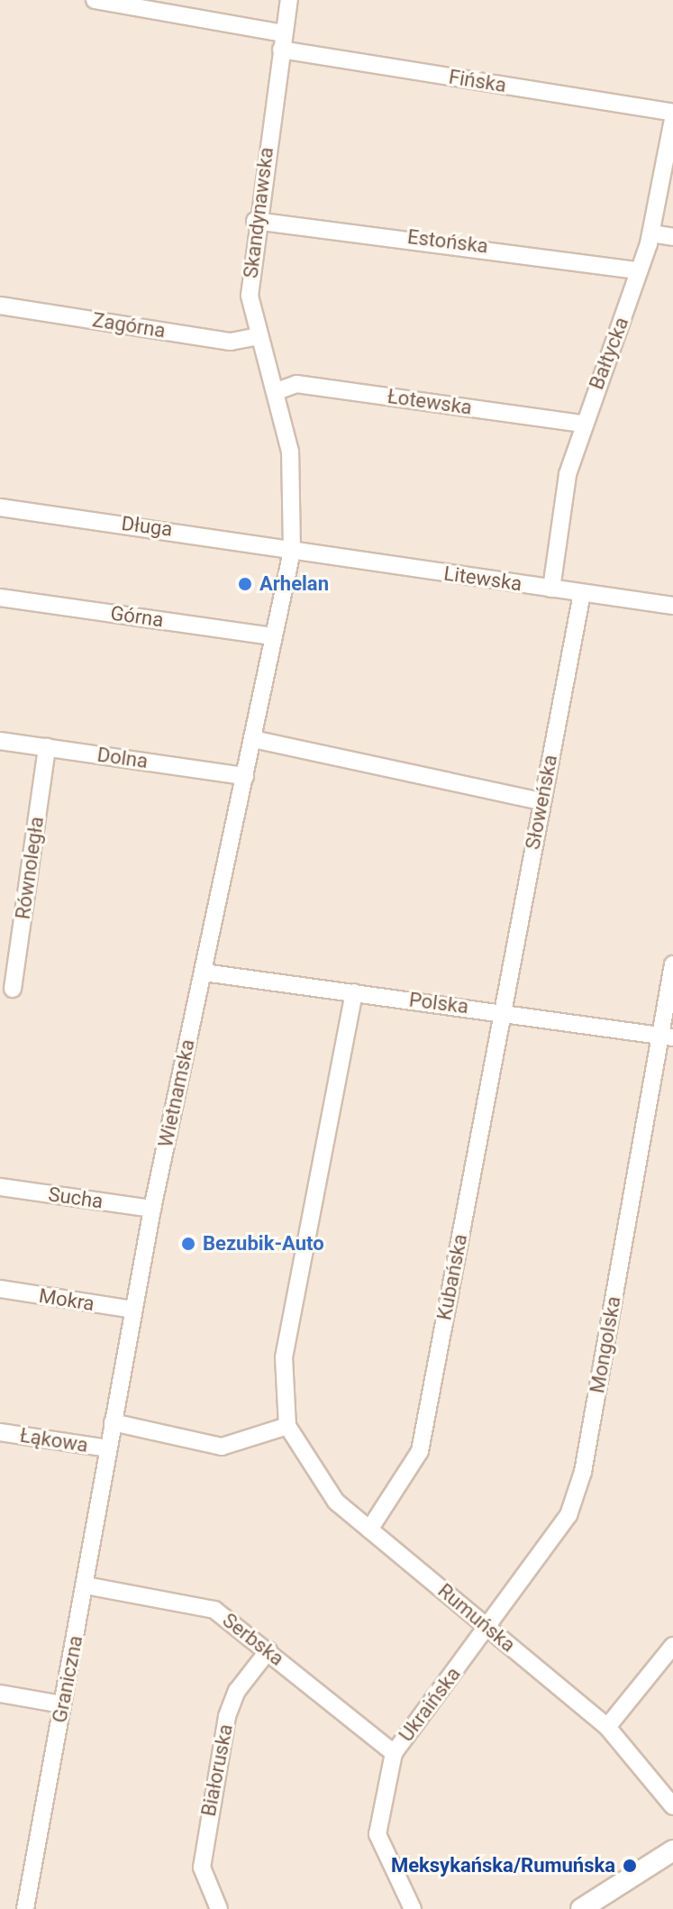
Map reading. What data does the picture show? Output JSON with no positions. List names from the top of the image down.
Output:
{
  "streets": {
    "street": [
      "Fińska",
      "Skandynawska",
      "Estońska",
      "Zagórna",
      "Bałtycka",
      "Łotewska",
      "Długa",
      "Litewska",
      "Górna",
      "Dolna",
      "Słoweńska",
      "Równoległa",
      "Polska",
      "Wietnamska",
      "Sucha",
      "Kubańska",
      "Mokra",
      "Mongolska",
      "Łąkowa",
      "Rumuńska",
      "Serbska",
      "Graniczna",
      "Ukraińska",
      "Białoruska"
    ]
  },
  "crossings": [
    ["Fińska", "Skandynawska"],
    ["Skandynawska", "Estońska"],
    ["Skandynawska", "Zagórna"],
    ["Skandynawska", "Łotewska"],
    ["Skandynawska", "Długa"],
    ["Skandynawska", "Litewska"],
    ["Skandynawska", "Wietnamska"],
    ["Estońska", "Bałtycka"],
    ["Bałtycka", "Łotewska"],
    ["Bałtycka", "Litewska"],
    ["Długa", "Litewska"],
    ["Długa", "Wietnamska"],
    ["Litewska", "Słoweńska"],
    ["Litewska", "Wietnamska"],
    ["Górna", "Wietnamska"],
    ["Dolna", "Równoległa"],
    ["Dolna", "Wietnamska"],
    ["Słoweńska", "Polska"],
    ["Słoweńska", "Kubańska"],
    ["Polska", "Wietnamska"],
    ["Polska", "Kubańska"],
    ["Polska", "Mongolska"],
    ["Polska", "Rumuńska"],
    ["Wietnamska", "Sucha"],
    ["Wietnamska", "Mokra"],
    ["Wietnamska", "Łąkowa"],
    ["Wietnamska", "Graniczna"],
    ["Kubańska", "Rumuńska"],
    ["Mongolska", "Rumuńska"],
    ["Mongolska", "Ukraińska"],
    ["Łąkowa", "Graniczna"],
    ["Rumuńska", "Ukraińska"],
    ["Serbska", "Graniczna"],
    ["Serbska", "Ukraińska"],
    ["Serbska", "Białoruska"]
  ],
  "places": ["Arhelan", "Bezubik-Auto", "Meksykańska/Rumuńska"]
}
